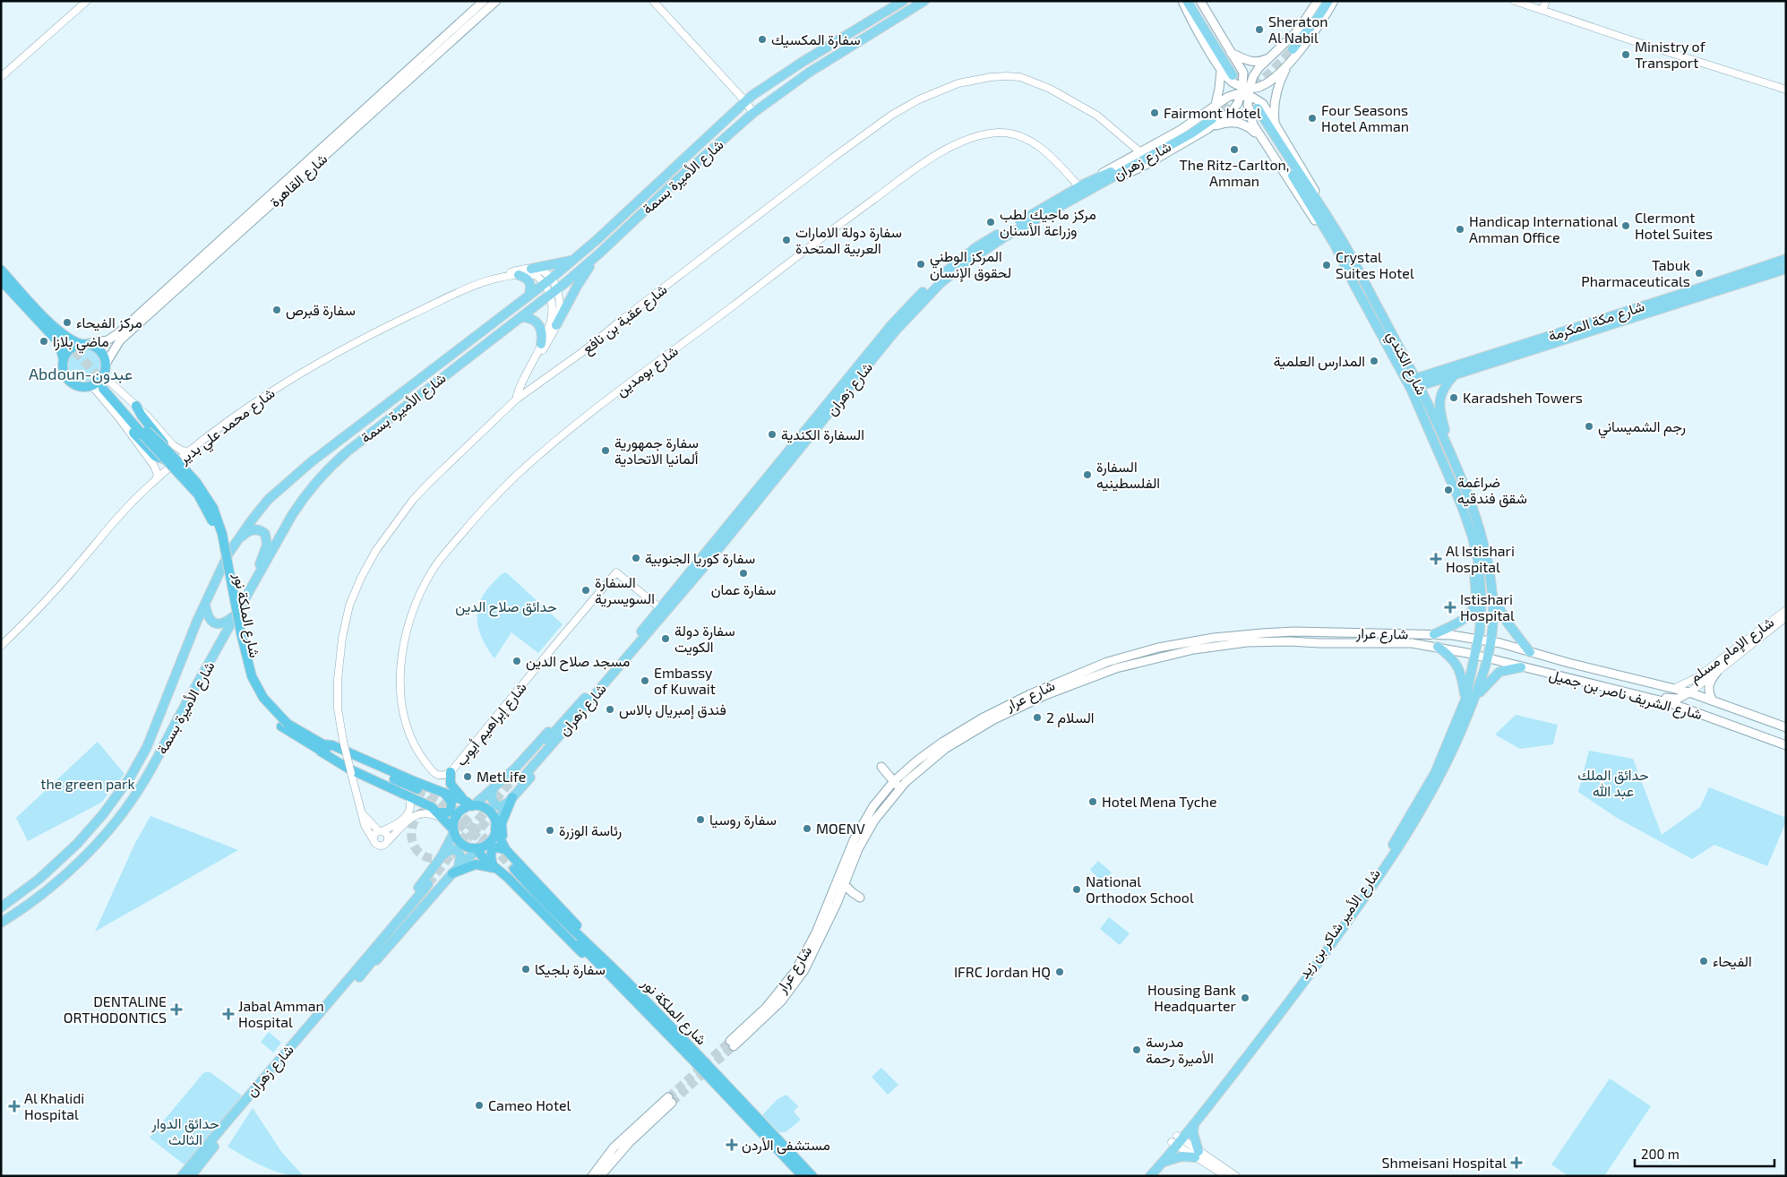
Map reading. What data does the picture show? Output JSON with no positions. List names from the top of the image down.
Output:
{
  "streets": {
    "highway": ["شارع الملكة نور"],
    "main road": [
      "شارع زهران",
      "شارع الأميرة بسمة",
      "شارع القاهرة",
      "شارع مكة المكرمة",
      "شارع الكندي",
      "شارع عرار",
      "شارع الشريف ناصر بن جميل",
      "شارع الأمير شاكر بن زيد"
    ],
    "street": [
      "شارع عقبة بن نافع",
      "شارع بومدين",
      "شارع محمد علي بدير",
      "شارع الإمام مسلم",
      "شارع إبراهيم أيوب"
    ]
  },
  "crossings": [
    ["شارع زهران", "شارع بومدين"],
    ["شارع زهران", "شارع إبراهيم أيوب"],
    ["شارع الأميرة بسمة", "شارع محمد علي بدير"],
    ["شارع مكة المكرمة", "شارع الكندي"],
    ["شارع الكندي", "شارع عرار"],
    ["شارع الكندي", "شارع الشريف ناصر بن جميل"],
    ["شارع الكندي", "شارع الأمير شاكر بن زيد"],
    ["شارع بومدين", "شارع إبراهيم أيوب"],
    ["شارع عرار", "شارع الشريف ناصر بن جميل"],
    ["شارع عرار", "شارع الأمير شاكر بن زيد"],
    ["شارع الإمام مسلم", "شارع الشريف ناصر بن جميل"],
    ["شارع الشريف ناصر بن جميل", "شارع الأمير شاكر بن زيد"]
  ],
  "districts": ["Abdoun-عبدون"],
  "parks": [
    "حدائق صلاح الدين",
    "حدائق الملك عبد الله",
    "the green park",
    "حدائق الدوار الثالث"
  ],
  "places": {
    "other": [
      "Sheraton Al Nabil",
      "سفارة المكسيك",
      "Ministry of Transport",
      "Fairmont Hotel",
      "Four Seasons Hotel Amman",
      "The Ritz-Carlton, Amman",
      "مركز ماجيك لطب وزراعة الأسنان",
      "Clermont Hotel Suites",
      "Handicap International Amman Office",
      "سفارة دولة الامارات العربية المتحدة",
      "المركز الوطني لحقوق الإنسان",
      "Crystal Suites Hotel",
      "Tabuk Pharmaceuticals",
      "سفارة قبرص",
      "مركز الفيحاء",
      "ماضي بلازا",
      "المدارس العلمية",
      "Karadsheh Towers",
      "رجم الشميساني",
      "السفارة الكندية",
      "سفارة جمهورية ألمانيا الاتحادية",
      "السفارة الفلسطينيه",
      "ضراغمة شقق فندقيه",
      "سفارة كوريا الجنوبية",
      "سفارة عمان",
      "السفارة السويسرية",
      "سفارة دولة الكويت",
      "مسجد صلاح الدين",
      "Embassy of Kuwait",
      "فندق إمبريال بالاس",
      "السلام 2",
      "MetLife",
      "Hotel Mena Tyche",
      "سفارة روسيا",
      "MOENV",
      "رئاسة الوزرة",
      "National Orthodox School",
      "الفيحاء",
      "سفارة بلجيكا",
      "IFRC Jordan HQ",
      "Housing Bank Headquarter",
      "مدرسة الأميرة رحمة",
      "Cameo Hotel"
    ],
    "health": [
      "Al Istishari Hospital",
      "Istishari Hospital",
      "DENTALINE ORTHODONTICS",
      "Jabal Amman Hospital",
      "Al Khalidi Hospital",
      "مستشفى الأردن",
      "Shmeisani Hospital"
    ]
  },
  "scale_bar": "200 m"
}
